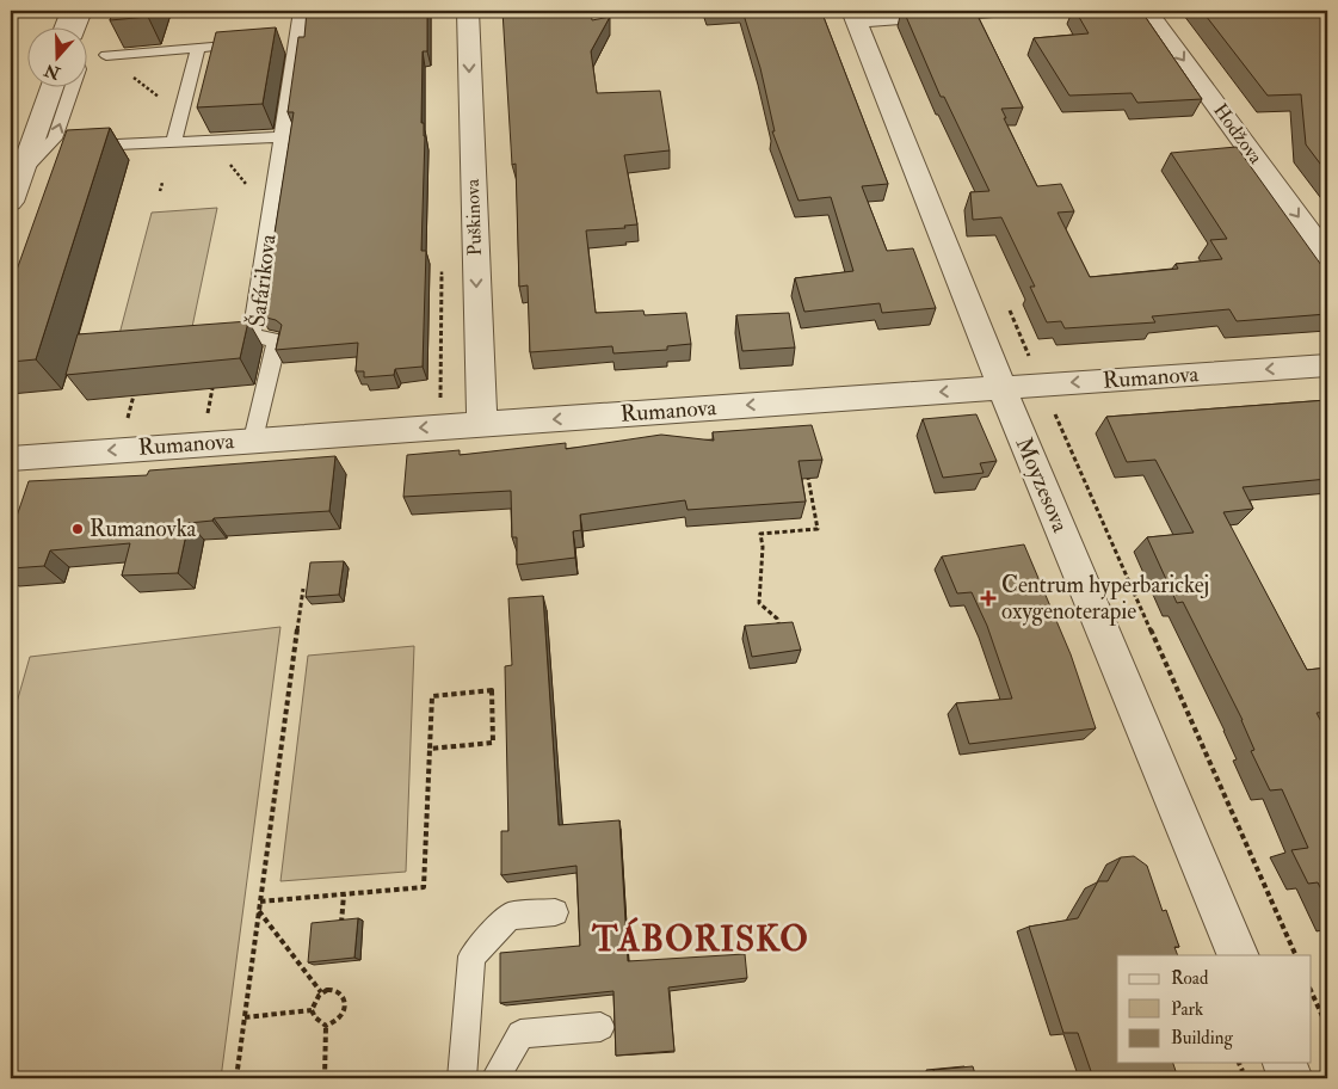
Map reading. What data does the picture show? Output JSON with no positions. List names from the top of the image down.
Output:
{
  "streets": {
    "street": [
      "Hodžova",
      "Puškinova",
      "Rumanova",
      "Moyzesova"
    ],
    "lane": ["Šafárikova"]
  },
  "crossings": [
    ["Puškinova", "Rumanova"],
    ["Šafárikova", "Rumanova"],
    ["Rumanova", "Moyzesova"]
  ],
  "one_way": ["Hodžova", "Puškinova", "Rumanova"],
  "districts": ["TÁBORISKO"],
  "places": {
    "other": ["Rumanovka"],
    "health": ["Centrum hyperbarickej oxygenoterapie"]
  },
  "legend": ["Road", "Park", "Building"],
  "north": "bottom"
}
